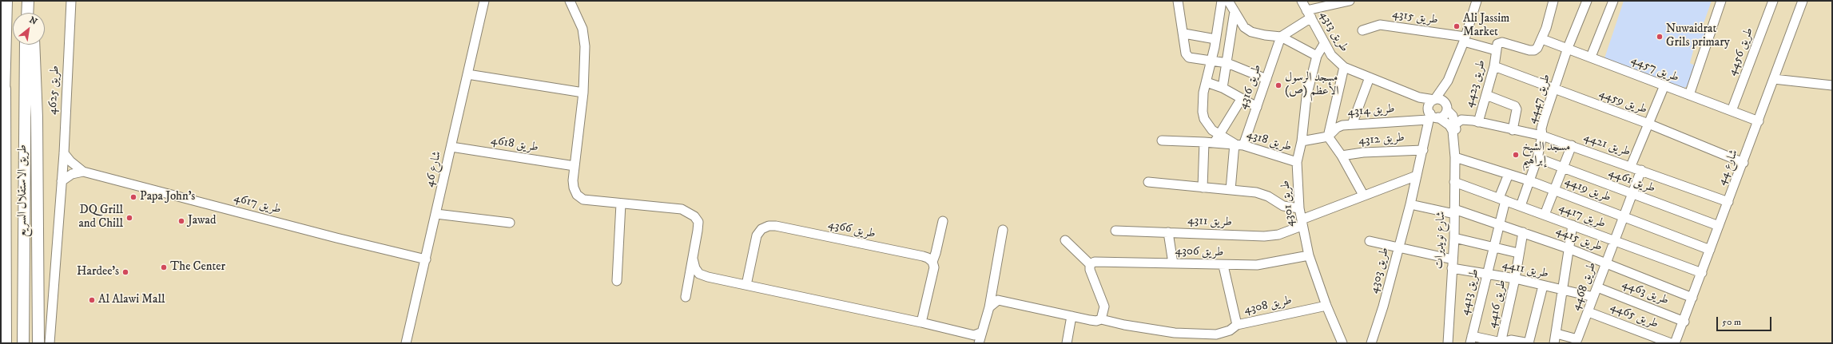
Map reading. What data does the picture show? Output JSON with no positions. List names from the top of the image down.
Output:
{
  "streets": {
    "main road": ["طريق الاستقلال السريع"],
    "street": [
      "طريق 4315",
      "طريق 4313",
      "طريق 4456",
      "طريق 4457",
      "طريق 4423",
      "طريق 4316",
      "طريق 4625",
      "طريق 4447",
      "طريق 4459",
      "طريق 4314",
      "طريق 4312",
      "طريق 4318",
      "طريق 4618",
      "طريق 4421",
      "شارع 44",
      "شارع 46",
      "طريق 4461",
      "طريق 4419",
      "طريق 4301",
      "طريق 4617",
      "طريق 4417",
      "طريق 4311",
      "طريق 4366",
      "طريق 4415",
      "شارع نويديرات",
      "طريق 4306",
      "طريق 4411",
      "طريق 4303",
      "طريق 4468",
      "طريق 4413",
      "طريق 4463",
      "طريق 4416",
      "طريق 4308",
      "طريق 4465"
    ]
  },
  "crossings": [
    ["طريق 4315", "طريق 4423"],
    ["طريق 4313", "طريق 4314"],
    ["طريق 4313", "طريق 4301"],
    ["طريق 4313", "شارع نويديرات"],
    ["طريق 4313", "طريق 4303"],
    ["طريق 4456", "طريق 4457"],
    ["طريق 4457", "طريق 4447"],
    ["طريق 4457", "شارع 44"],
    ["طريق 4423", "طريق 4459"],
    ["طريق 4423", "طريق 4421"],
    ["طريق 4316", "طريق 4318"],
    ["طريق 4625", "طريق 4617"],
    ["طريق 4447", "طريق 4459"],
    ["طريق 4447", "طريق 4421"],
    ["طريق 4447", "طريق 4461"],
    ["طريق 4447", "طريق 4419"],
    ["طريق 4447", "طريق 4417"],
    ["طريق 4459", "شارع 44"],
    ["طريق 4314", "شارع نويديرات"],
    ["طريق 4314", "طريق 4303"],
    ["طريق 4312", "طريق 4303"],
    ["طريق 4318", "طريق 4301"],
    ["طريق 4618", "شارع 46"],
    ["طريق 4421", "شارع 44"],
    ["طريق 4421", "شارع نويديرات"],
    ["طريق 4421", "طريق 4468"],
    ["شارع 44", "طريق 4461"],
    ["شارع 44", "طريق 4419"],
    ["شارع 44", "طريق 4417"],
    ["شارع 44", "طريق 4415"],
    ["شارع 44", "طريق 4463"],
    ["شارع 46", "طريق 4617"],
    ["طريق 4461", "طريق 4468"],
    ["طريق 4419", "شارع نويديرات"],
    ["طريق 4419", "طريق 4468"],
    ["طريق 4419", "طريق 4413"],
    ["طريق 4301", "طريق 4311"],
    ["طريق 4301", "طريق 4306"],
    ["طريق 4301", "طريق 4308"],
    ["طريق 4417", "شارع نويديرات"],
    ["طريق 4417", "طريق 4468"],
    ["طريق 4417", "طريق 4413"],
    ["طريق 4311", "طريق 4303"],
    ["طريق 4415", "شارع نويديرات"],
    ["طريق 4415", "طريق 4468"],
    ["طريق 4415", "طريق 4413"],
    ["طريق 4415", "طريق 4416"],
    ["شارع نويديرات", "طريق 4411"],
    ["شارع نويديرات", "طريق 4303"],
    ["طريق 4306", "طريق 4308"],
    ["طريق 4411", "طريق 4303"],
    ["طريق 4411", "طريق 4468"],
    ["طريق 4411", "طريق 4413"],
    ["طريق 4411", "طريق 4416"],
    ["طريق 4468", "طريق 4463"],
    ["طريق 4468", "طريق 4465"]
  ],
  "places": [
    "Ali Jassim Market",
    "Nuwaidrat Grils primary",
    "مسجد الرسول الأعظم (ص)",
    "مسجد الشيخ إبراهيم",
    "Papa John's",
    "DQ Grill and Chill",
    "Jawad",
    "The Center",
    "Hardee's",
    "Al Alawi Mall"
  ],
  "scale_bar": "50 m",
  "north": "top right"
}
